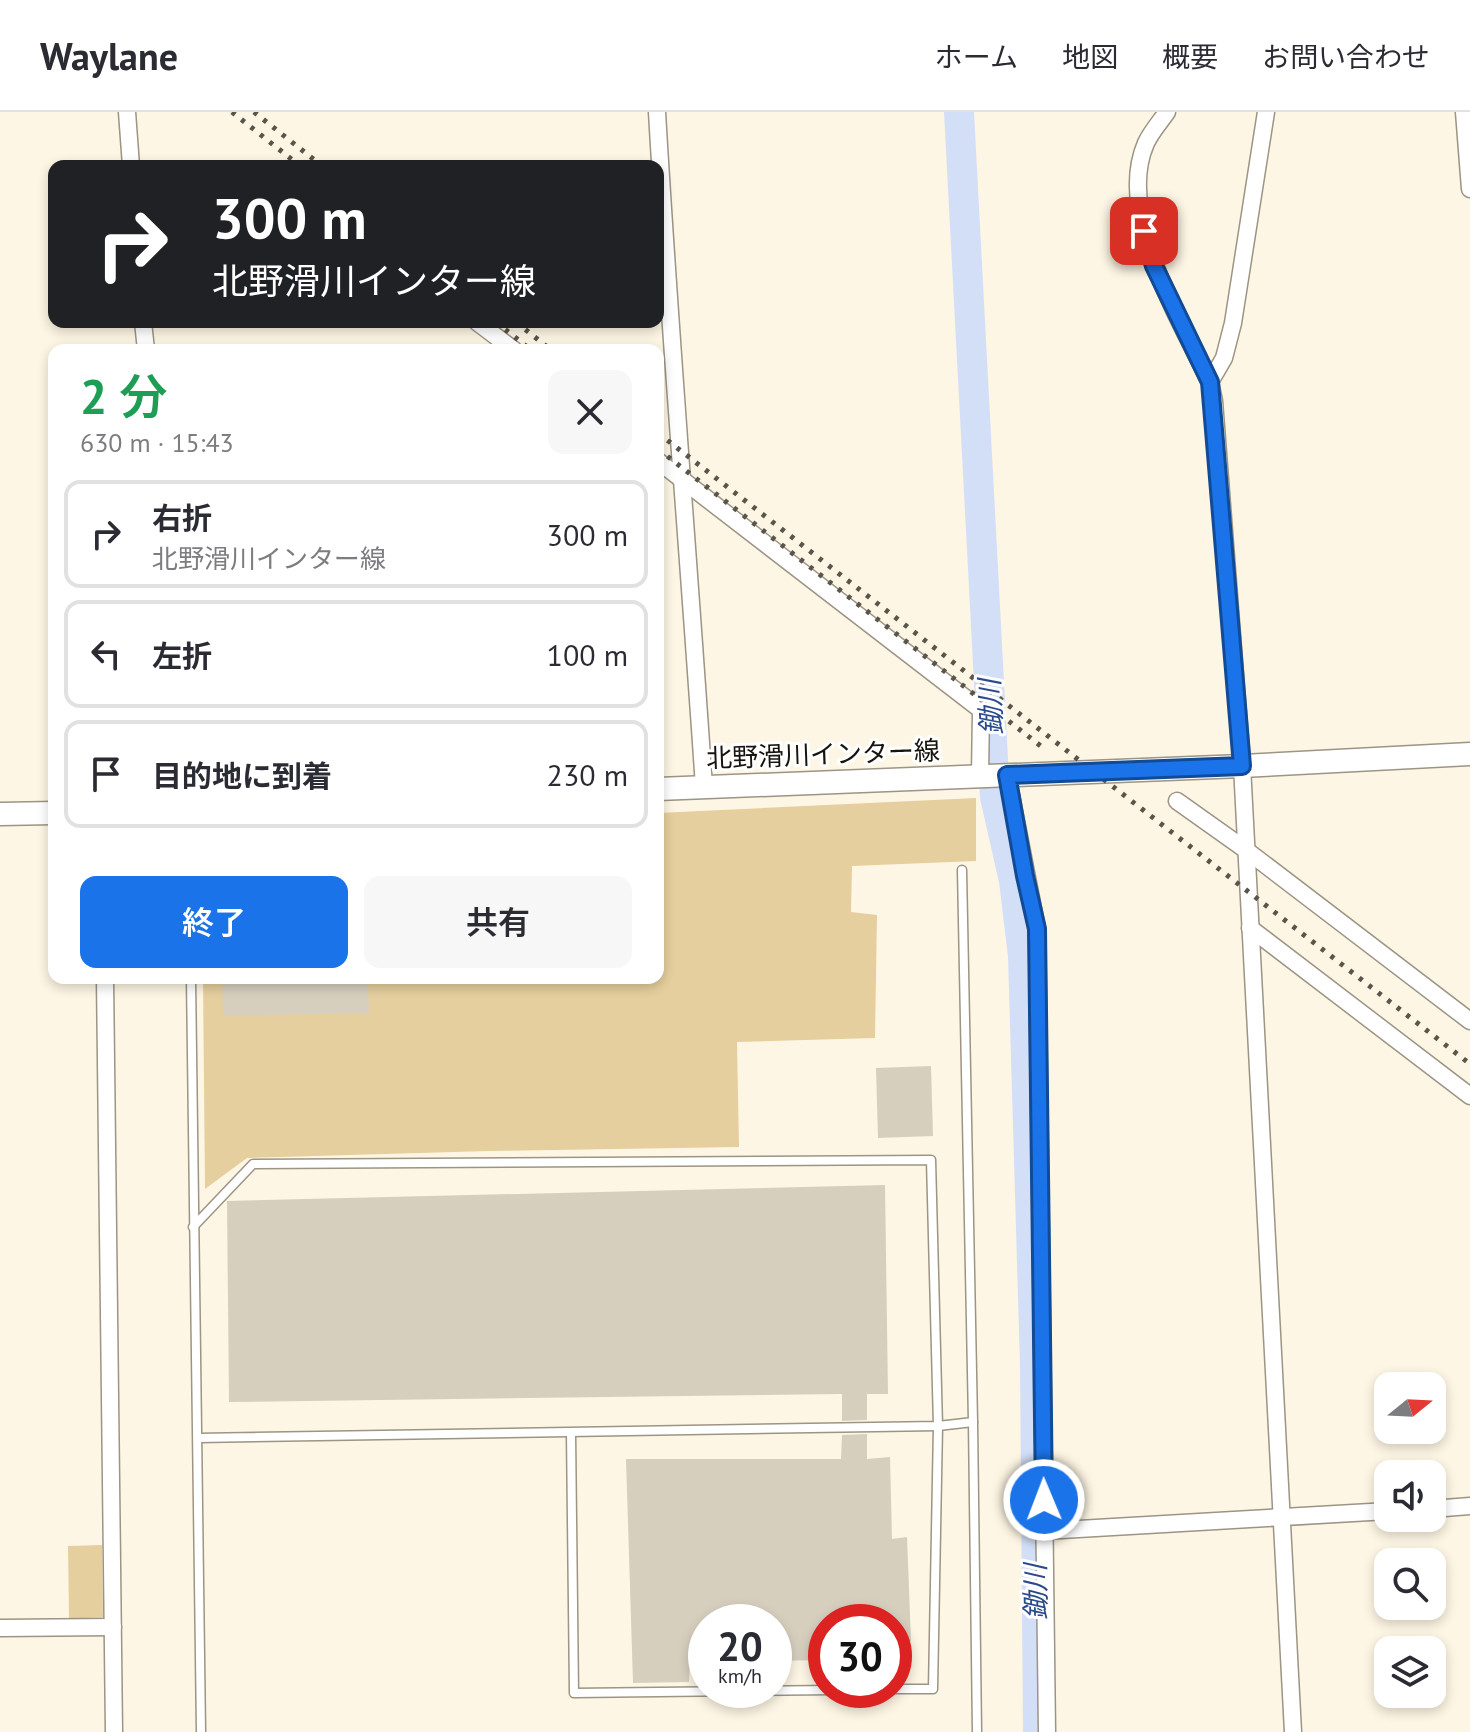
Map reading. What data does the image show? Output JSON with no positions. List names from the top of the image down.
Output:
{
  "streets": {
    "main road": ["北野滑川インター線"]
  },
  "water": ["鋤川"],
  "north": "right",
  "page": {
    "header": "Waylane",
    "nav": [
      "ホーム",
      "地図",
      "概要",
      "お問い合わせ"
    ],
    "turn": ["300 m", "北野滑川インター線"],
    "heading": ["2 分", "630 m · 15:43"],
    "list": [
      {
        "name": "右折",
        "note": "北野滑川インター線",
        "value": "300 m"
      },
      {
        "name": "左折",
        "value": "100 m"
      },
      {
        "name": "目的地に到着",
        "value": "230 m"
      }
    ],
    "buttons": ["終了", "共有"],
    "speed": "20 km/h",
    "limit": "30"
  }
}
